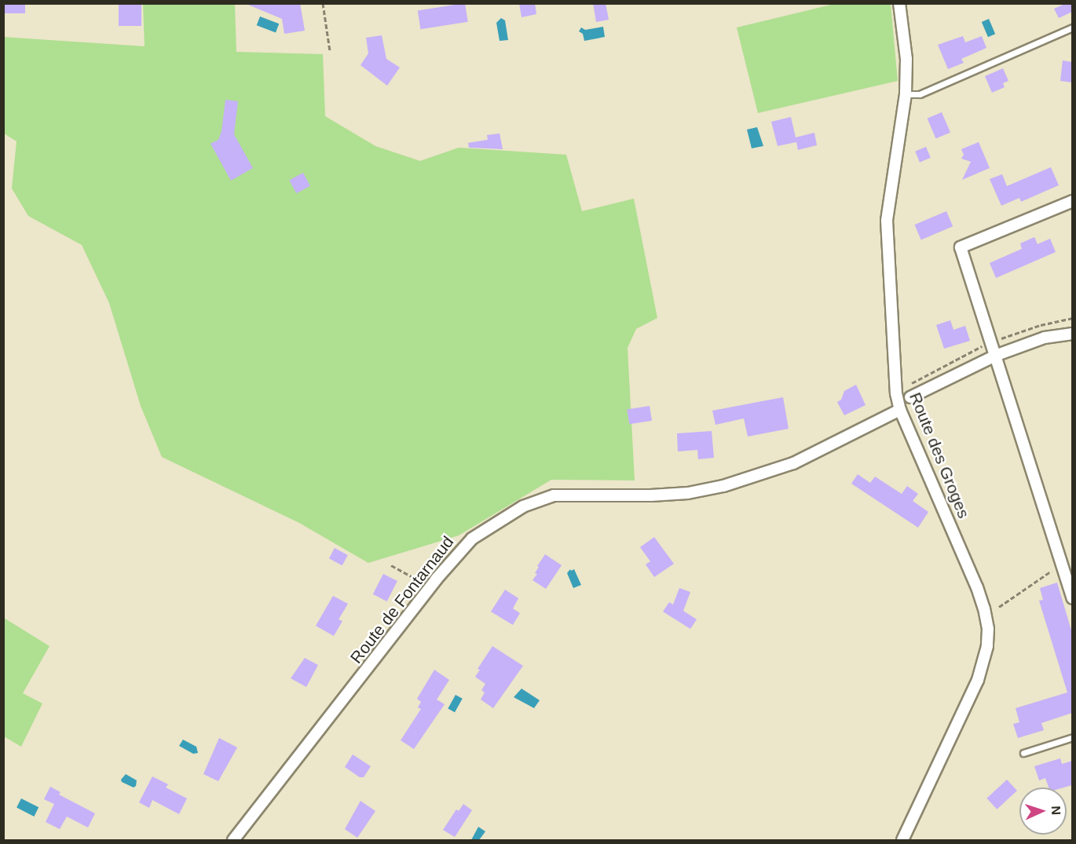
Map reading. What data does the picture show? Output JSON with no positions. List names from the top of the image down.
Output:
{
  "streets": {
    "street": ["Route des Groges", "Route de Fontarnaud"]
  },
  "crossings": [
    ["Route des Groges", "Route de Fontarnaud"]
  ],
  "north": "right"
}
